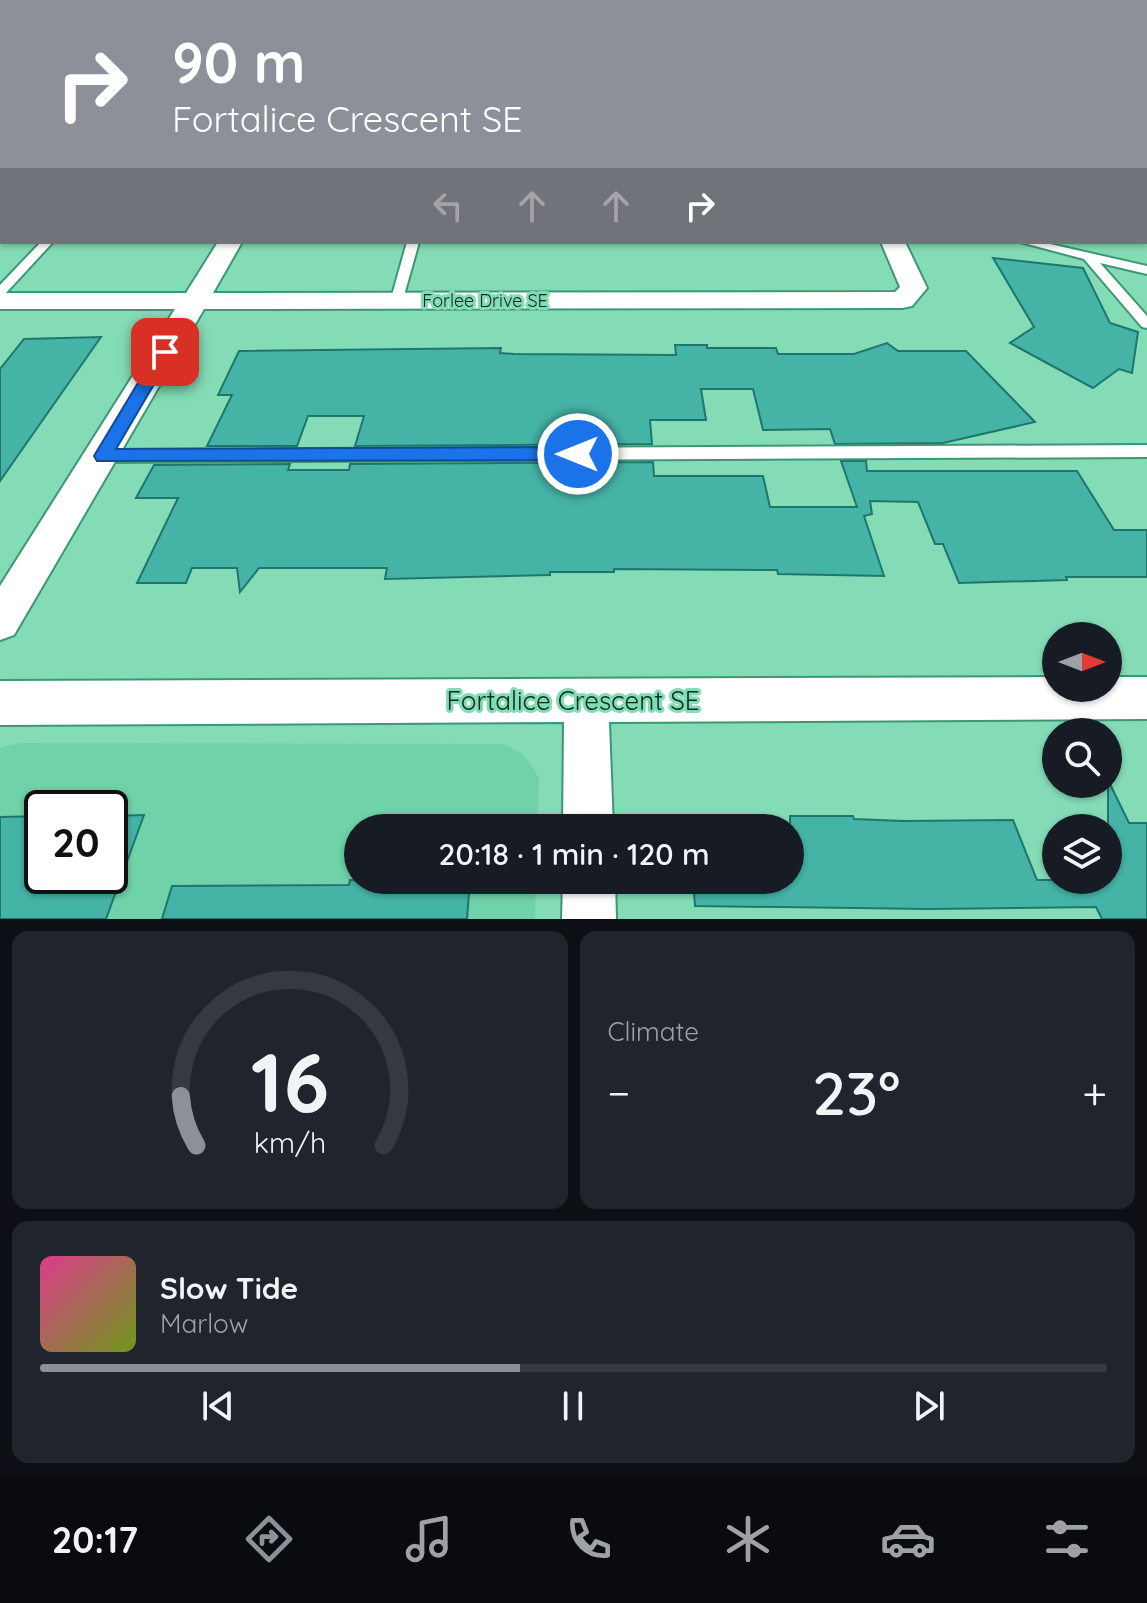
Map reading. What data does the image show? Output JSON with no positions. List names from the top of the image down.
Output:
{
  "streets": {
    "street": ["Forlee Drive SE", "Fortalice Crescent SE"]
  },
  "north": "right",
  "page": {
    "turn": ["90 m", "Fortalice Crescent SE"],
    "limit": "20",
    "trip": "20:18 · 1 min · 120 m",
    "tile": "Climate",
    "heat": ["−", "23°", "+"],
    "song": ["Slow Tide", "Marlow"],
    "tabs": "20:17",
    "gauge": ["16", "km/h"]
  }
}
